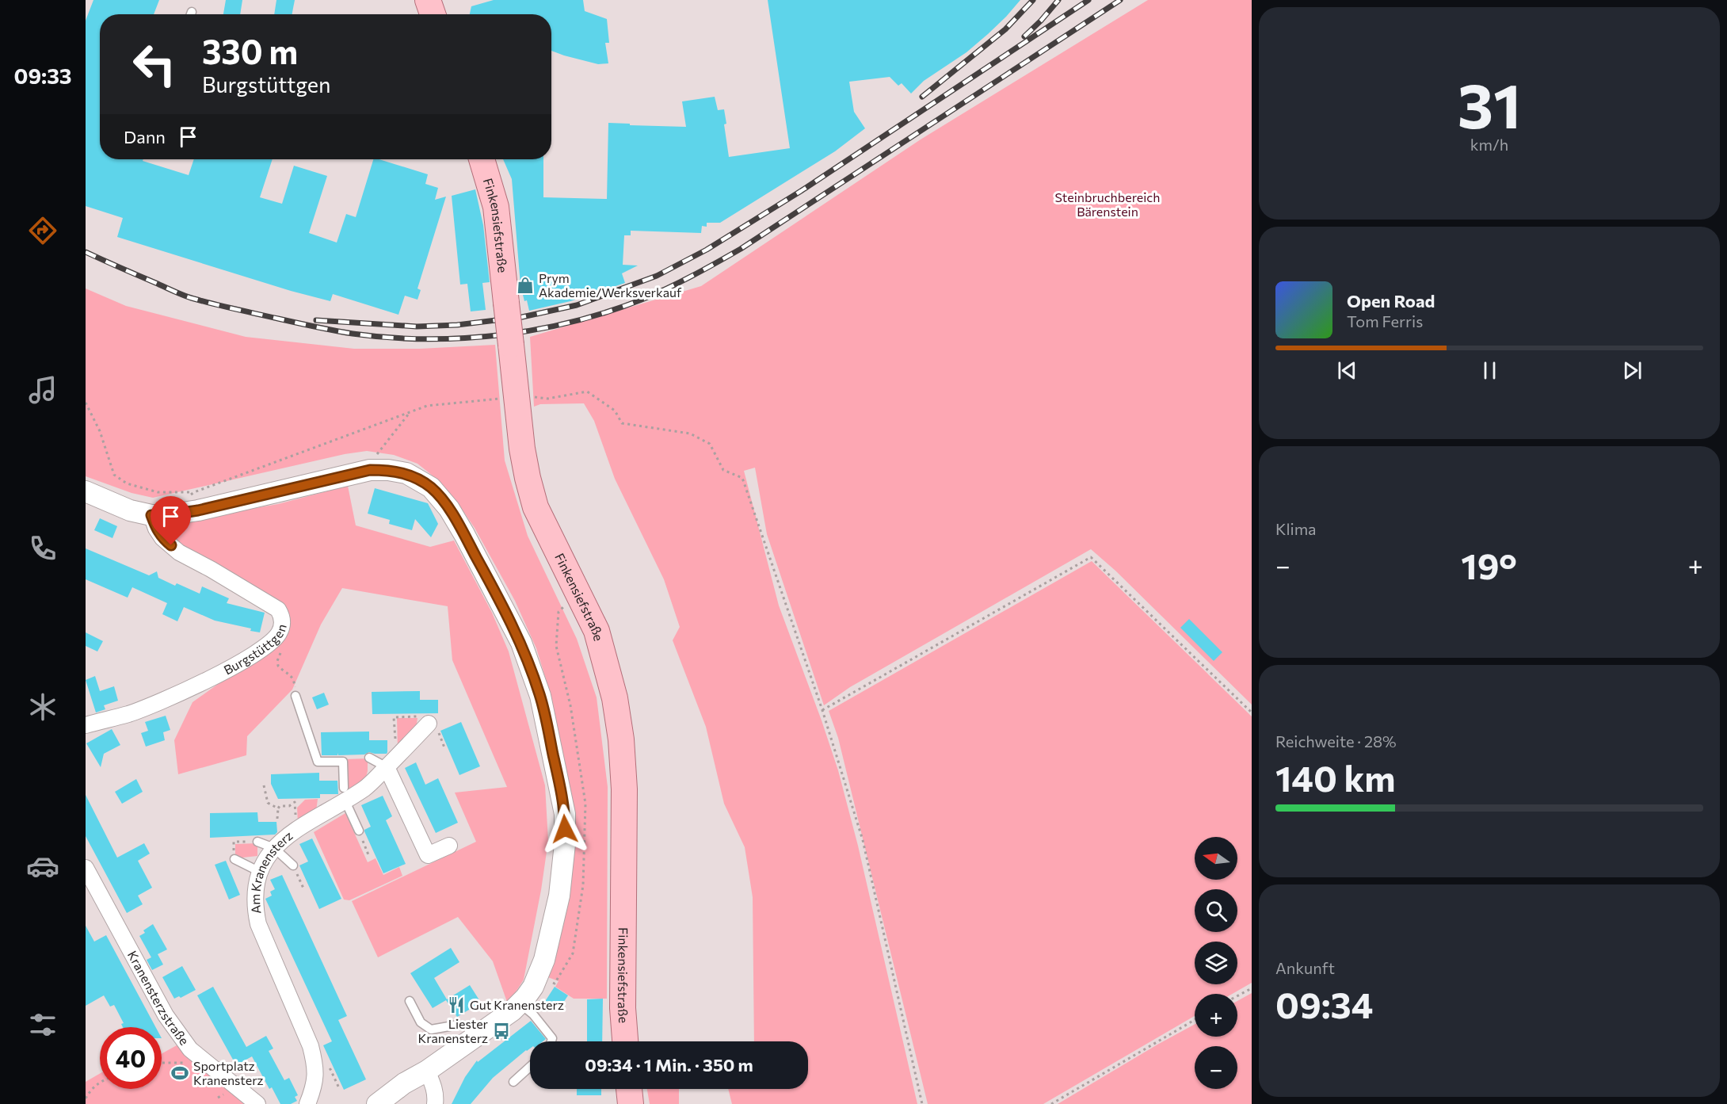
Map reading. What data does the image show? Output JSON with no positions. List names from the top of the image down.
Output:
{
  "streets": {
    "main road": ["Finkensiefstraße"],
    "street": ["Burgstüttgen", "Am Kranensterz", "Kranensterzstraße"]
  },
  "parks": ["Steinbruchbereich Bärenstein"],
  "places": {
    "shop": ["Prym Akademie/Werksverkauf"],
    "restaurant": ["Gut Kranensterz"],
    "bus stop": ["Liester Kranensterz"],
    "sports": ["Sportplatz Kranensterz"]
  },
  "north": "left",
  "page": {
    "tabs": "09:33",
    "tile": [
      ["31", "km/h"],
      "Klima",
      ["Reichweite · 28%", "140 km"],
      ["Ankunft", "09:34"]
    ],
    "turn": ["330 m", "Burgstüttgen"],
    "then": "Dann",
    "song": ["Open Road", "Tom Ferris"],
    "heat": ["−", "19°", "+"],
    "map_buttons": ["+", "−"],
    "limit": "40",
    "trip": "09:34 · 1 Min. · 350 m"
  }
}
